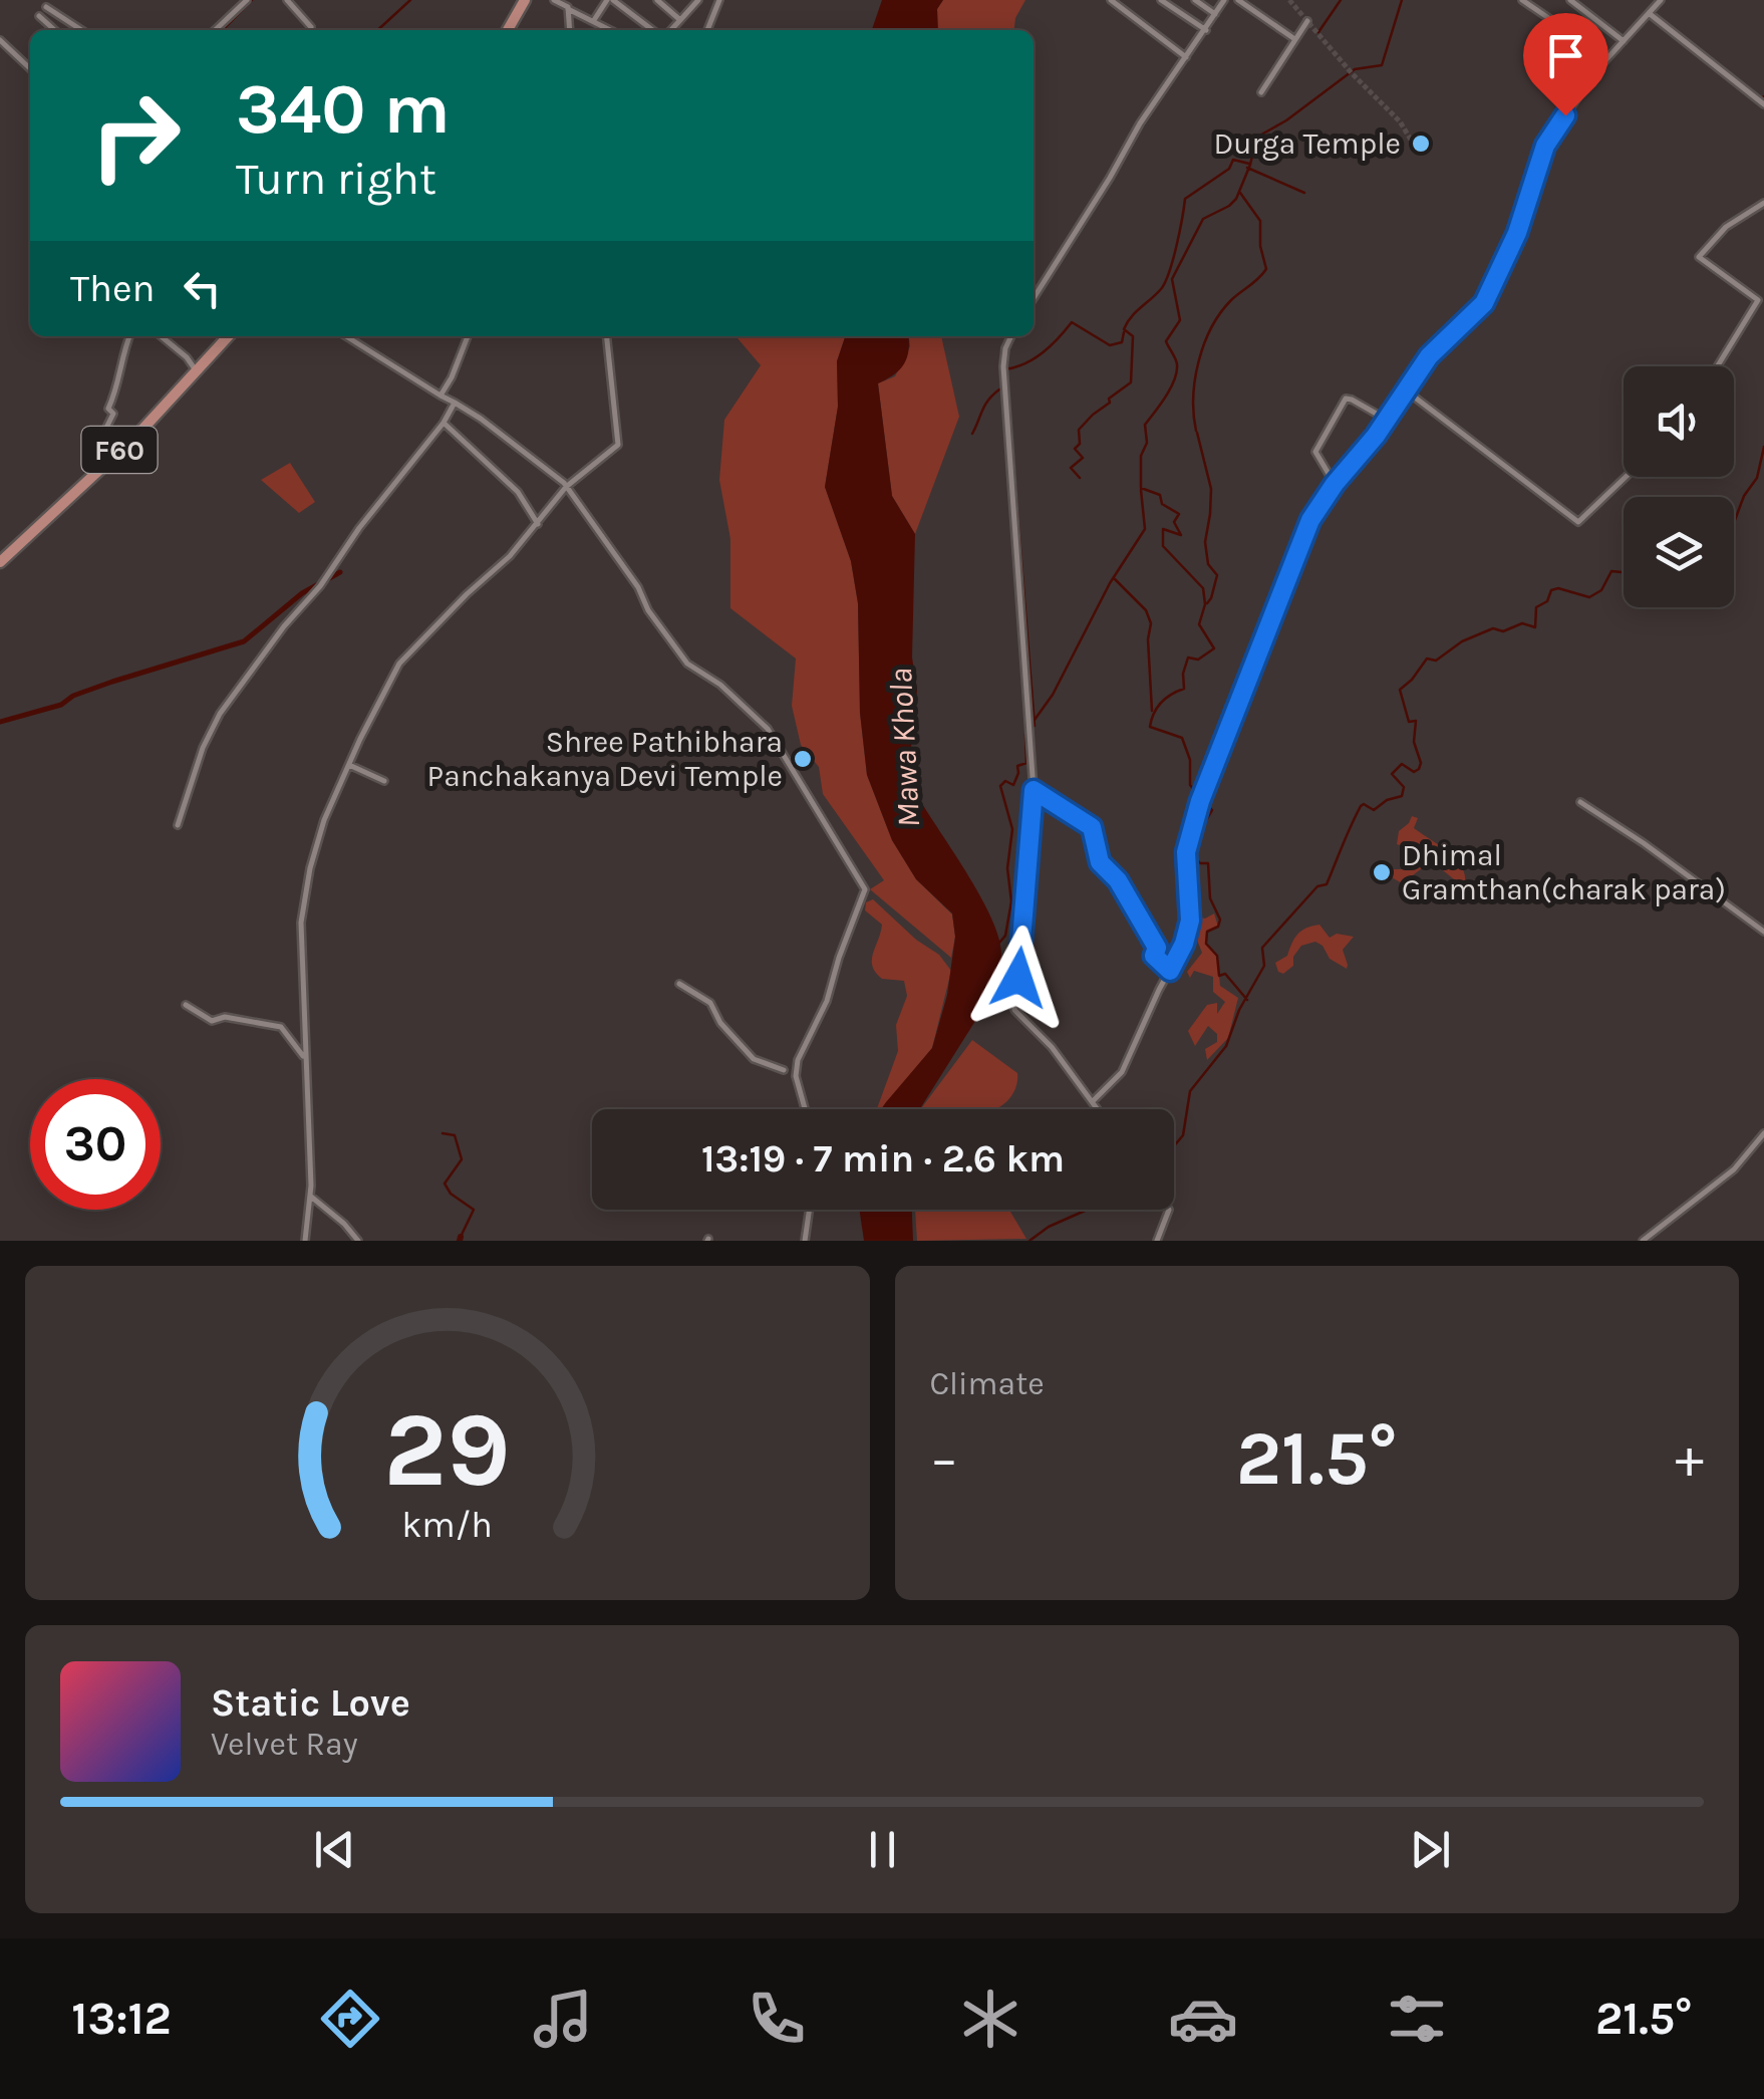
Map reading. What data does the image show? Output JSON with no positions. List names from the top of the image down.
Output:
{
  "streets": {
    "main road": ["F60"]
  },
  "water": ["Mawa Khola"],
  "places": ["Durga Temple", "Shree Pathibhara Panchakanya Devi Temple", "Dhimal Gramthan(charak para)"],
  "page": {
    "turn": ["340 m", "Turn right"],
    "then": "Then",
    "limit": "30",
    "trip": "13:19 · 7 min · 2.6 km",
    "tile": "Climate",
    "heat": ["−", "21.5°", "+"],
    "song": ["Static Love", "Velvet Ray"],
    "tabs": ["13:12", "21.5°"],
    "gauge": ["29", "km/h"]
  }
}
